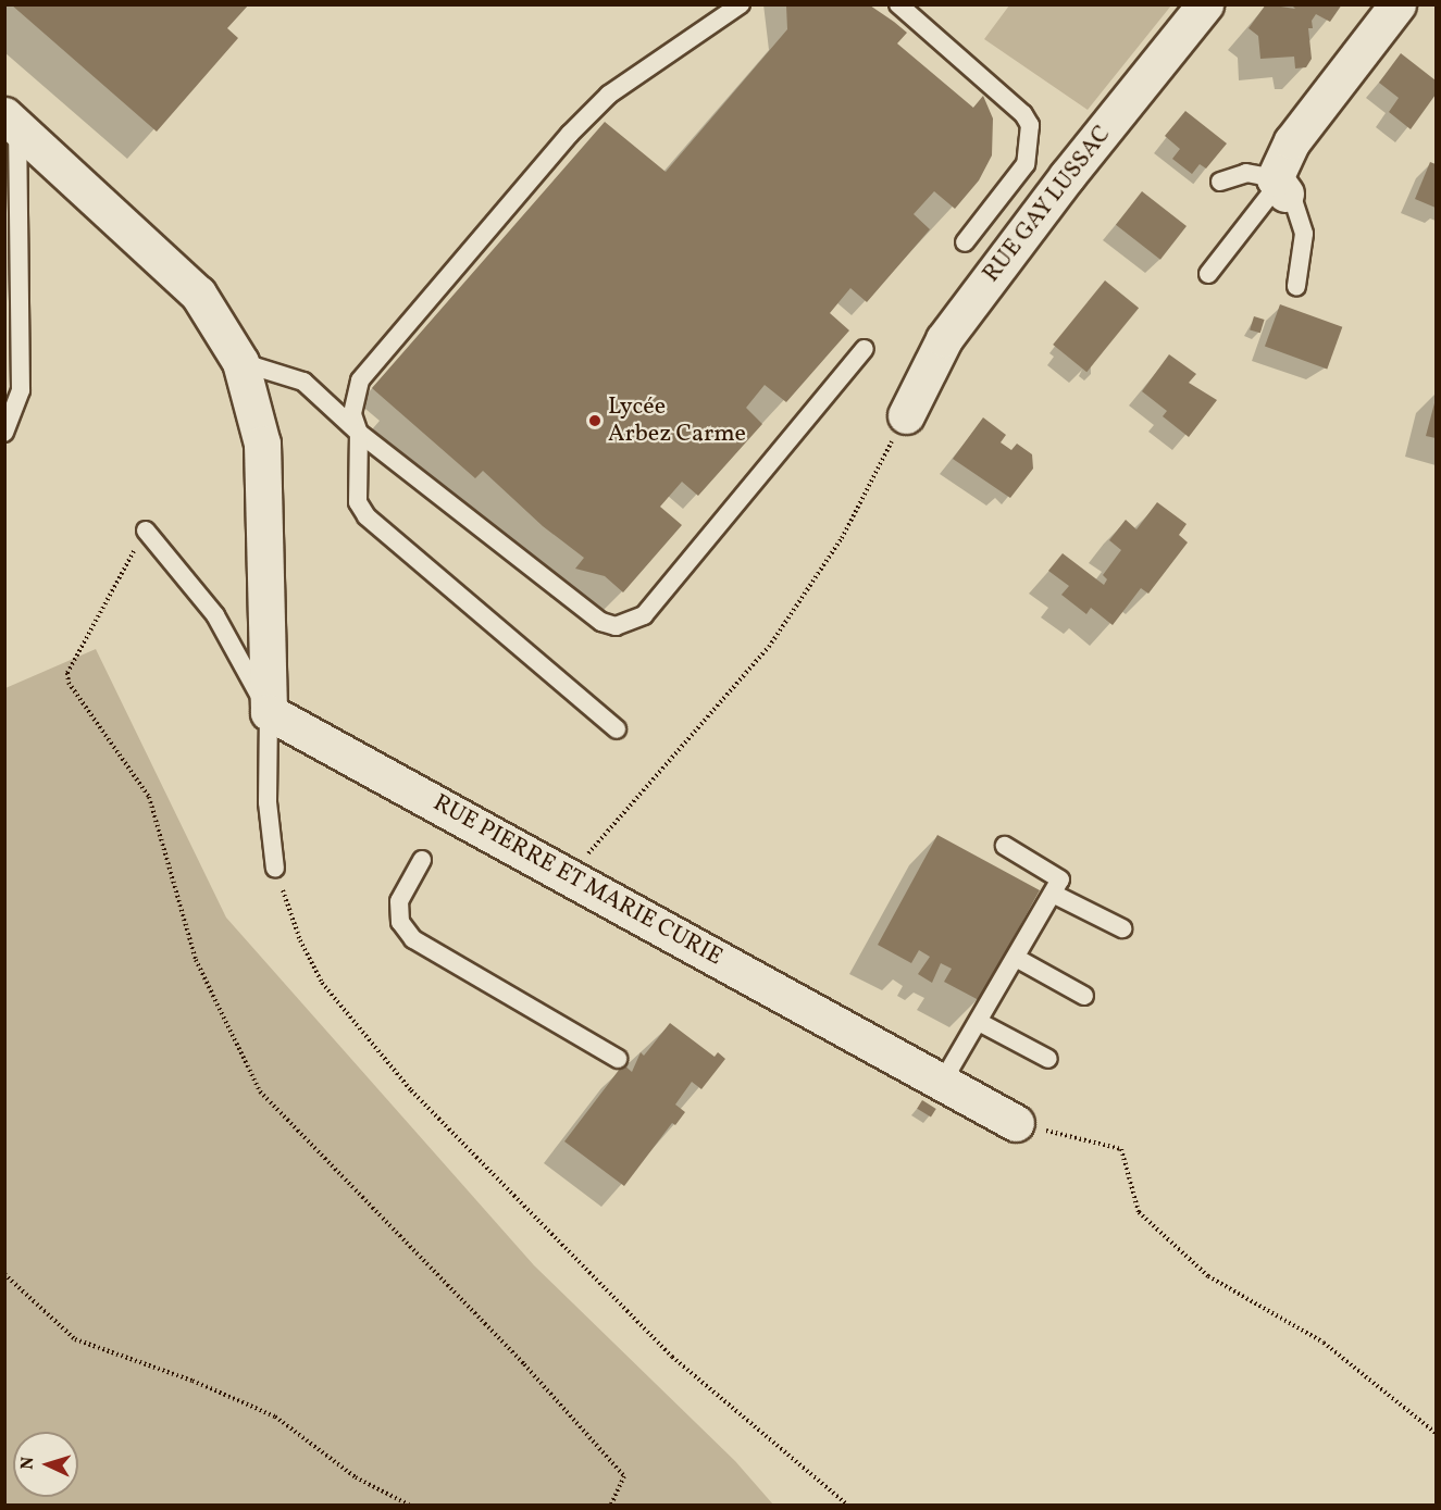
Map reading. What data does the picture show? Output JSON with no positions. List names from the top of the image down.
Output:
{
  "streets": {
    "street": ["RUE GAY LUSSAC", "RUE PIERRE ET MARIE CURIE"]
  },
  "places": ["Lycée Arbez Carme"],
  "north": "left"
}
